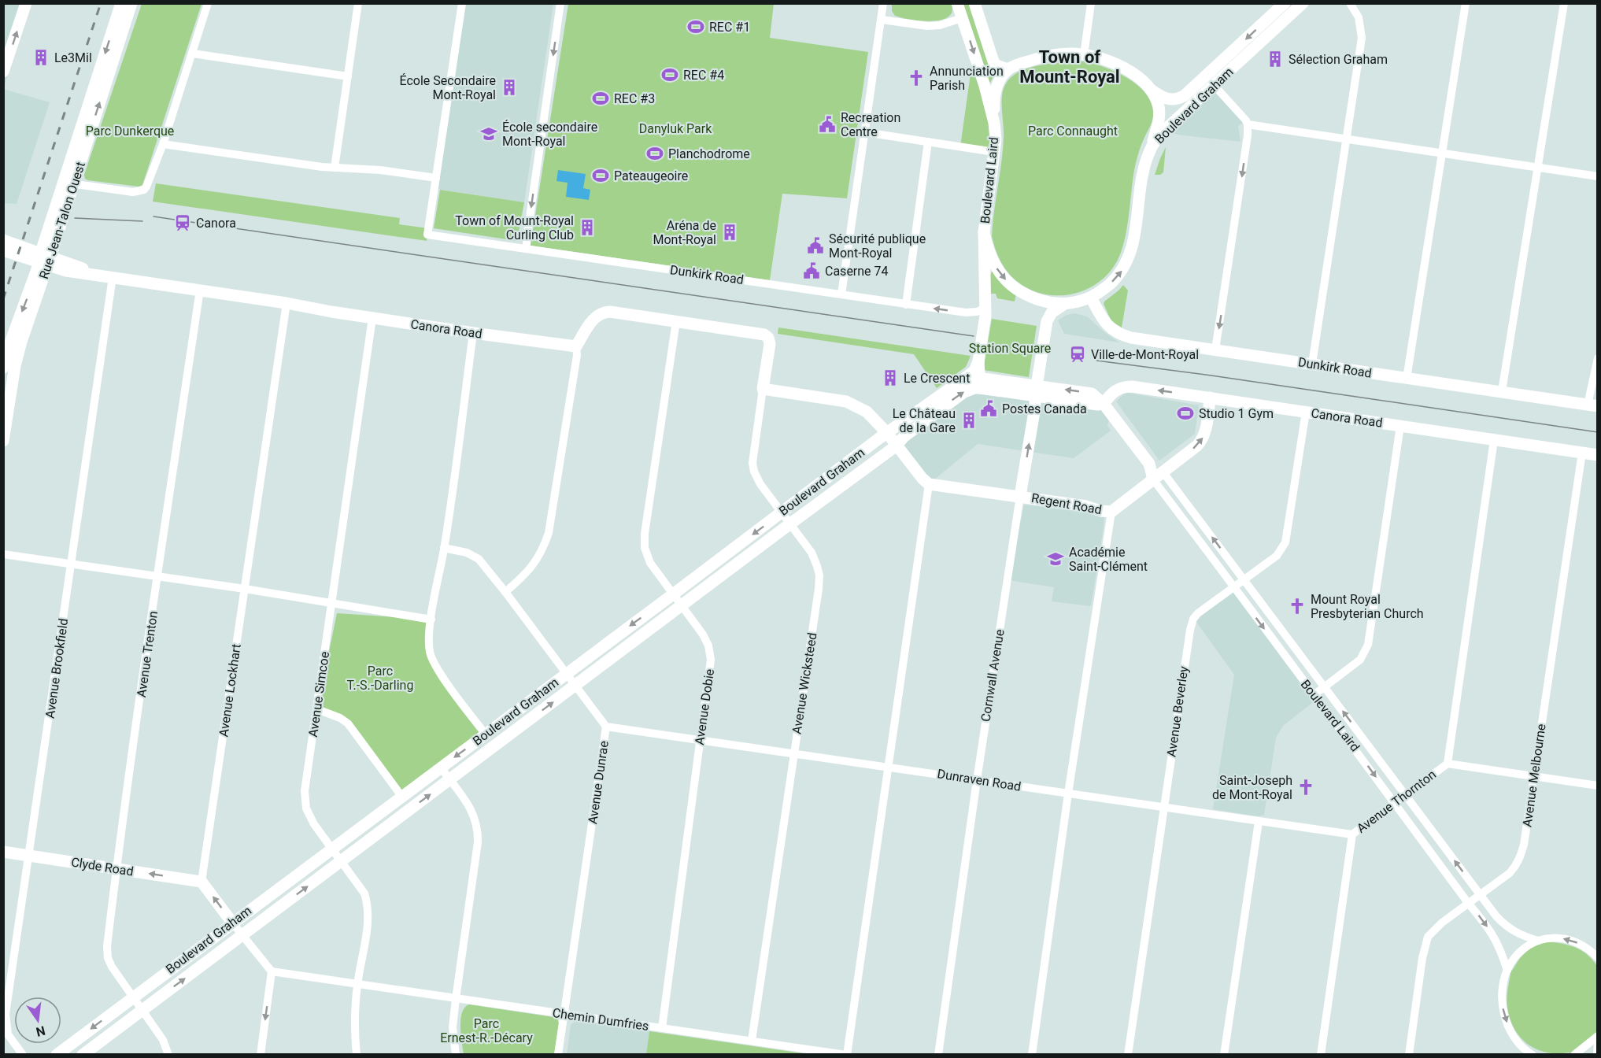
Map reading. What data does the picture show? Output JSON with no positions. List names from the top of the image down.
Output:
{
  "streets": {
    "street": [
      "Boulevard Graham",
      "Boulevard Laird",
      "Rue Jean-Talon Ouest",
      "Dunkirk Road",
      "Canora Road",
      "Regent Road",
      "Avenue Trenton",
      "Avenue Brookfield",
      "Cornwall Avenue",
      "Avenue Wicksteed",
      "Avenue Lockhart",
      "Avenue Simcoe",
      "Avenue Dobie",
      "Avenue Beverley",
      "Avenue Melbourne",
      "Dunraven Road",
      "Avenue Dunrae",
      "Avenue Thornton",
      "Clyde Road",
      "Chemin Dumfries"
    ]
  },
  "crossings": [
    ["Boulevard Graham", "Boulevard Laird"],
    ["Boulevard Graham", "Dunkirk Road"],
    ["Boulevard Graham", "Avenue Trenton"],
    ["Boulevard Graham", "Cornwall Avenue"],
    ["Boulevard Graham", "Avenue Wicksteed"],
    ["Boulevard Graham", "Avenue Simcoe"],
    ["Boulevard Graham", "Avenue Dobie"],
    ["Boulevard Graham", "Avenue Dunrae"],
    ["Boulevard Laird", "Dunkirk Road"],
    ["Boulevard Laird", "Canora Road"],
    ["Boulevard Laird", "Regent Road"],
    ["Boulevard Laird", "Avenue Beverley"],
    ["Boulevard Laird", "Avenue Melbourne"],
    ["Boulevard Laird", "Avenue Thornton"],
    ["Rue Jean-Talon Ouest", "Canora Road"],
    ["Canora Road", "Regent Road"],
    ["Canora Road", "Avenue Trenton"],
    ["Canora Road", "Avenue Brookfield"],
    ["Canora Road", "Avenue Lockhart"],
    ["Canora Road", "Avenue Simcoe"],
    ["Canora Road", "Avenue Beverley"],
    ["Canora Road", "Avenue Melbourne"],
    ["Canora Road", "Avenue Thornton"],
    ["Regent Road", "Cornwall Avenue"],
    ["Avenue Trenton", "Clyde Road"],
    ["Avenue Brookfield", "Clyde Road"],
    ["Cornwall Avenue", "Dunraven Road"],
    ["Avenue Wicksteed", "Avenue Dobie"],
    ["Avenue Wicksteed", "Dunraven Road"],
    ["Avenue Wicksteed", "Chemin Dumfries"],
    ["Avenue Lockhart", "Clyde Road"],
    ["Avenue Simcoe", "Chemin Dumfries"],
    ["Avenue Dobie", "Dunraven Road"],
    ["Avenue Dobie", "Chemin Dumfries"],
    ["Avenue Beverley", "Dunraven Road"],
    ["Dunraven Road", "Avenue Dunrae"],
    ["Dunraven Road", "Avenue Thornton"],
    ["Avenue Dunrae", "Chemin Dumfries"]
  ],
  "one_way": ["Clyde Road"],
  "districts": ["Town of Mount-Royal"],
  "parks": [
    "Danyluk Park",
    "Parc Dunkerque",
    "Parc Connaught",
    "Station Square",
    "Parc T.-S.-Darling",
    "Parc Ernest-R.-Décary"
  ],
  "places": {
    "sports": [
      "REC #1",
      "REC #4",
      "REC #3",
      "Planchodrome",
      "Pateaugeoire",
      "Studio 1 Gym"
    ],
    "building": [
      "Le3Mil",
      "Sélection Graham",
      "École Secondaire Mont-Royal",
      "Town of Mount-Royal Curling Club",
      "Aréna de Mont-Royal",
      "Le Crescent",
      "Le Château de la Gare"
    ],
    "church": ["Annunciation Parish", "Mount Royal Presbyterian Church", "Saint-Joseph de Mont-Royal"],
    "public building": [
      "Recreation Centre",
      "Sécurité publique Mont-Royal",
      "Caserne 74",
      "Postes Canada"
    ],
    "school or university": ["École secondaire Mont-Royal", "Académie Saint-Clément"],
    "station": ["Canora", "Ville-de-Mont-Royal"]
  },
  "north": "bottom"
}
